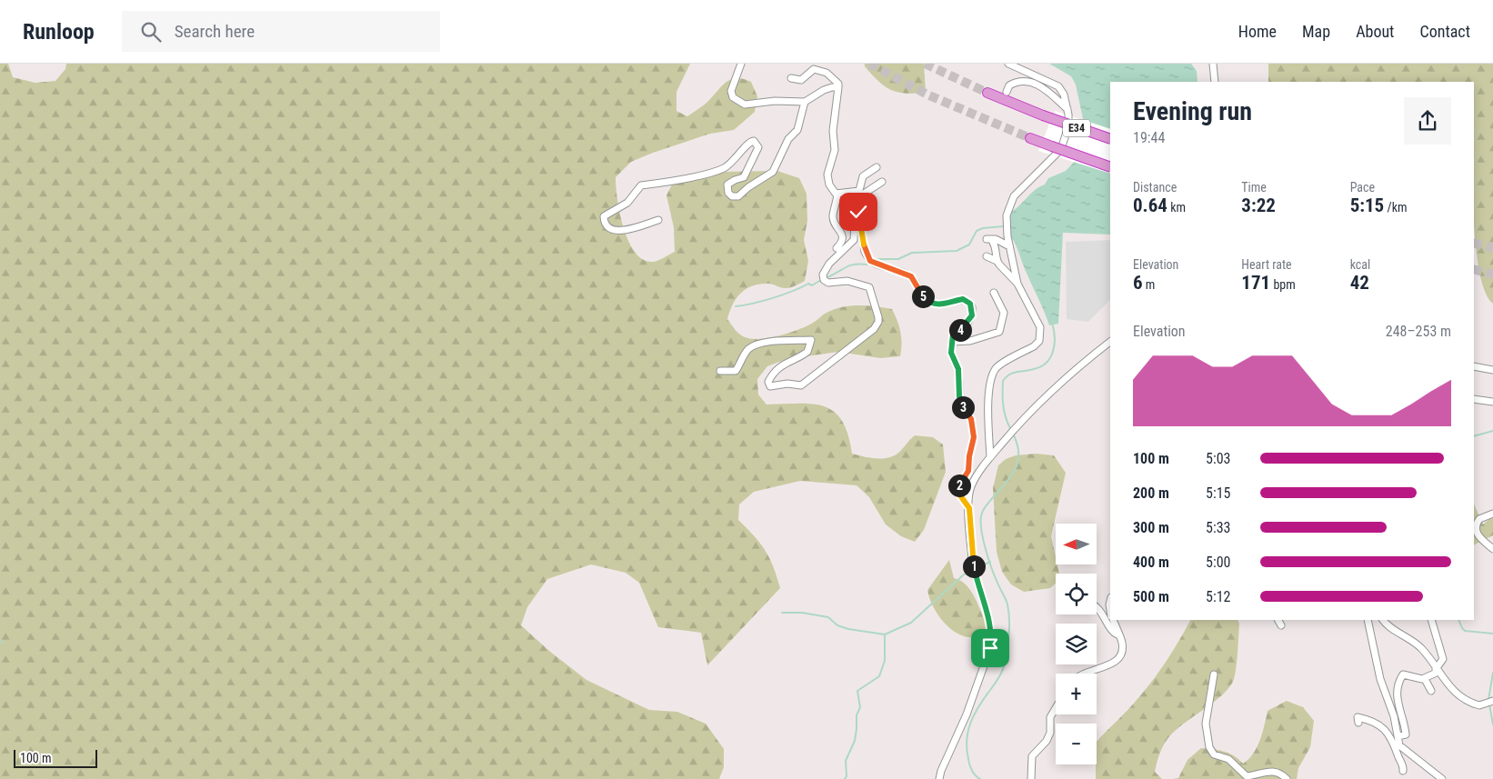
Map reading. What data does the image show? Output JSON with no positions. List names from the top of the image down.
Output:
{
  "streets": {
    "highway": ["E34"]
  },
  "scale_bar": "100 m",
  "north": "left",
  "page": {
    "header": "Runloop",
    "search": "Search here",
    "nav": [
      "Home",
      "Map",
      "About",
      "Contact"
    ],
    "heading": ["Evening run", "19:44"],
    "stats": [
      ["Distance", "0.64 km"],
      ["Time", "3:22"],
      ["Pace", "5:15 /km"],
      ["Elevation", "6 m"],
      ["Heart rate", "171 bpm"],
      ["kcal", "42"]
    ],
    "pins": [
      "5",
      "4",
      "3",
      "2",
      "1"
    ],
    "chart": ["Elevation", "248–253 m"],
    "list": [
      {
        "name": "100 m",
        "note": "5:03"
      },
      {
        "name": "200 m",
        "note": "5:15"
      },
      {
        "name": "300 m",
        "note": "5:33"
      },
      {
        "name": "400 m",
        "note": "5:00"
      },
      {
        "name": "500 m",
        "note": "5:12"
      }
    ],
    "map_buttons": ["+", "−"],
    "scale": "100 m"
  }
}
